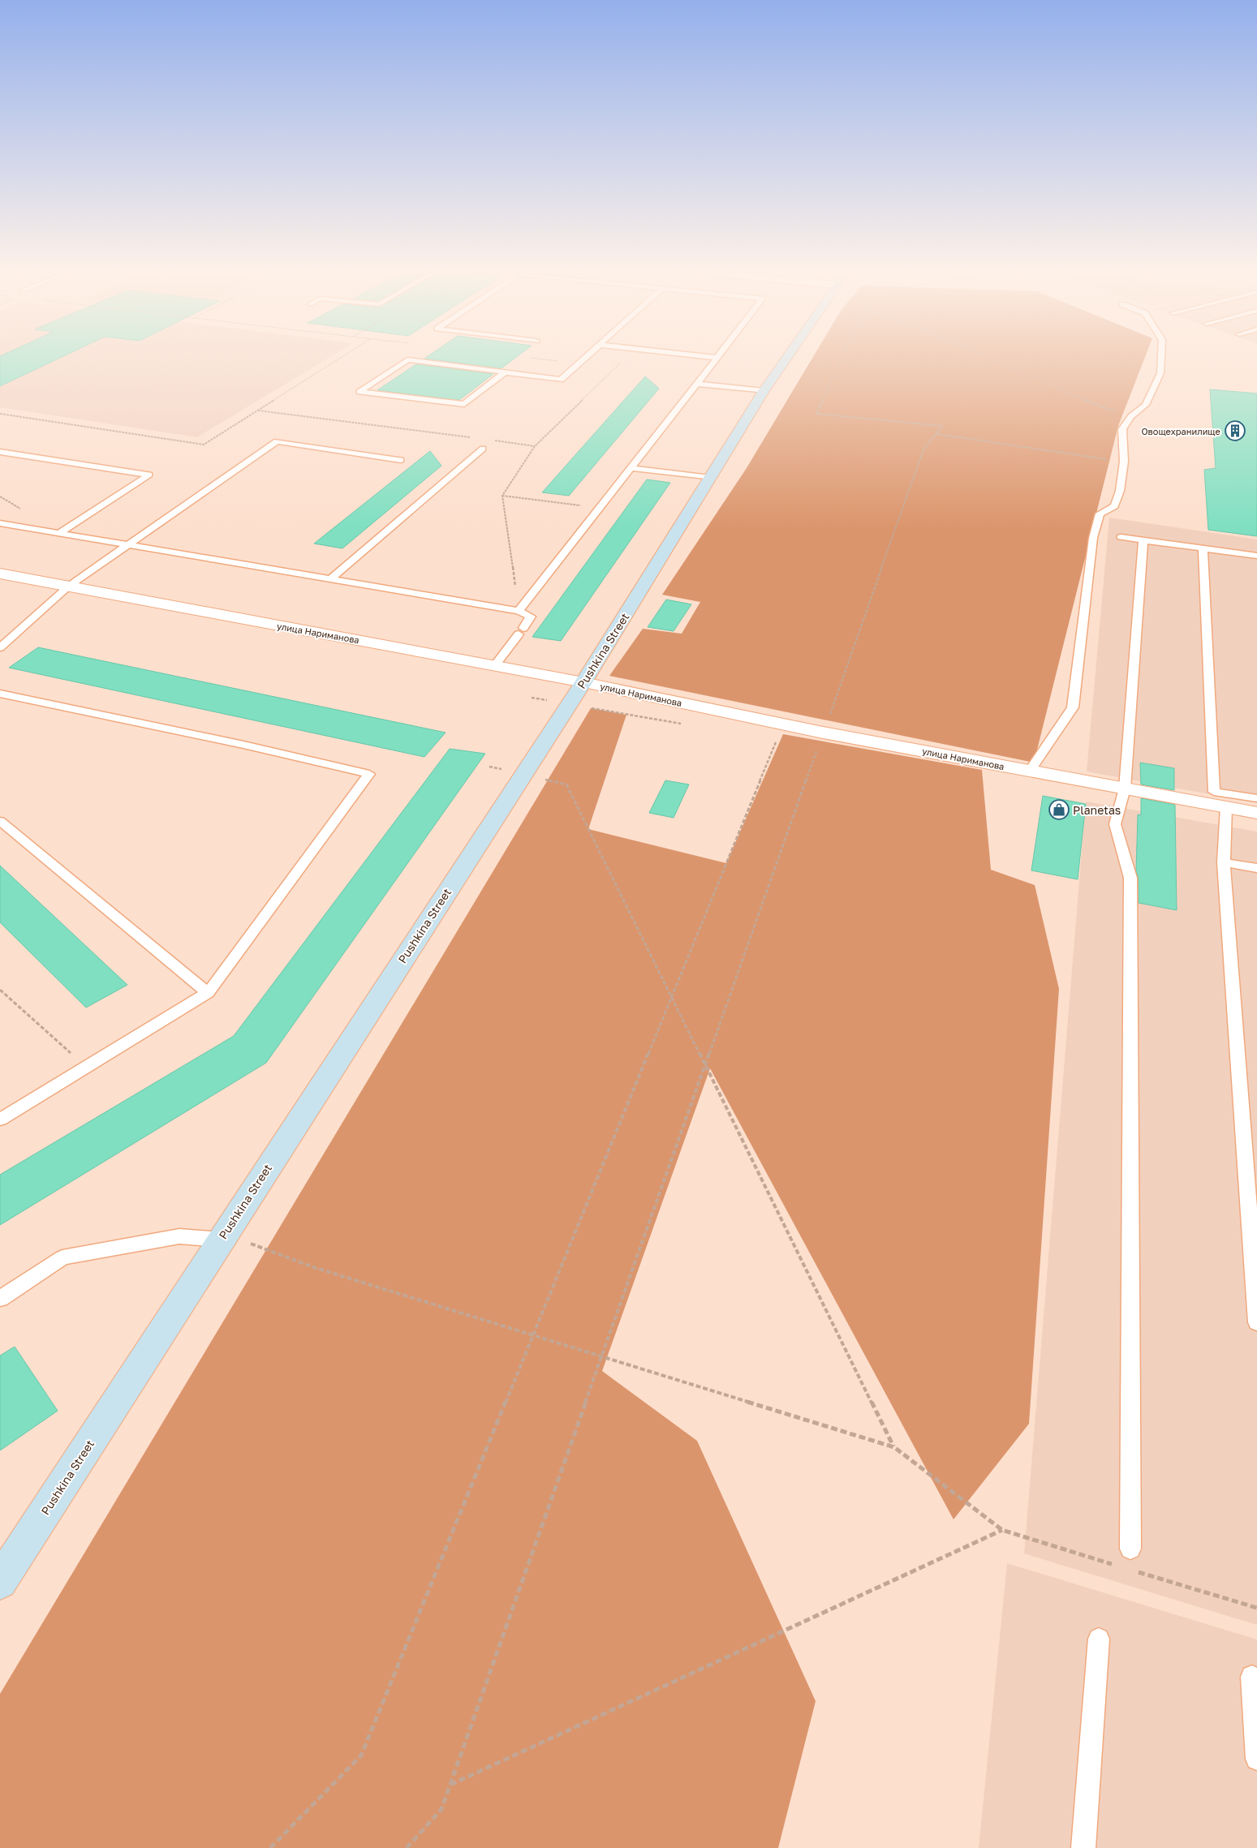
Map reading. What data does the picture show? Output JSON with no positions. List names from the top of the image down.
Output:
{
  "streets": {
    "street": ["улица Нариманова", "Pushkina Street"]
  },
  "crossings": [
    ["улица Нариманова", "Pushkina Street"]
  ],
  "places": {
    "building": ["Овощехранилище"],
    "shop": ["Planetas"]
  }
}
